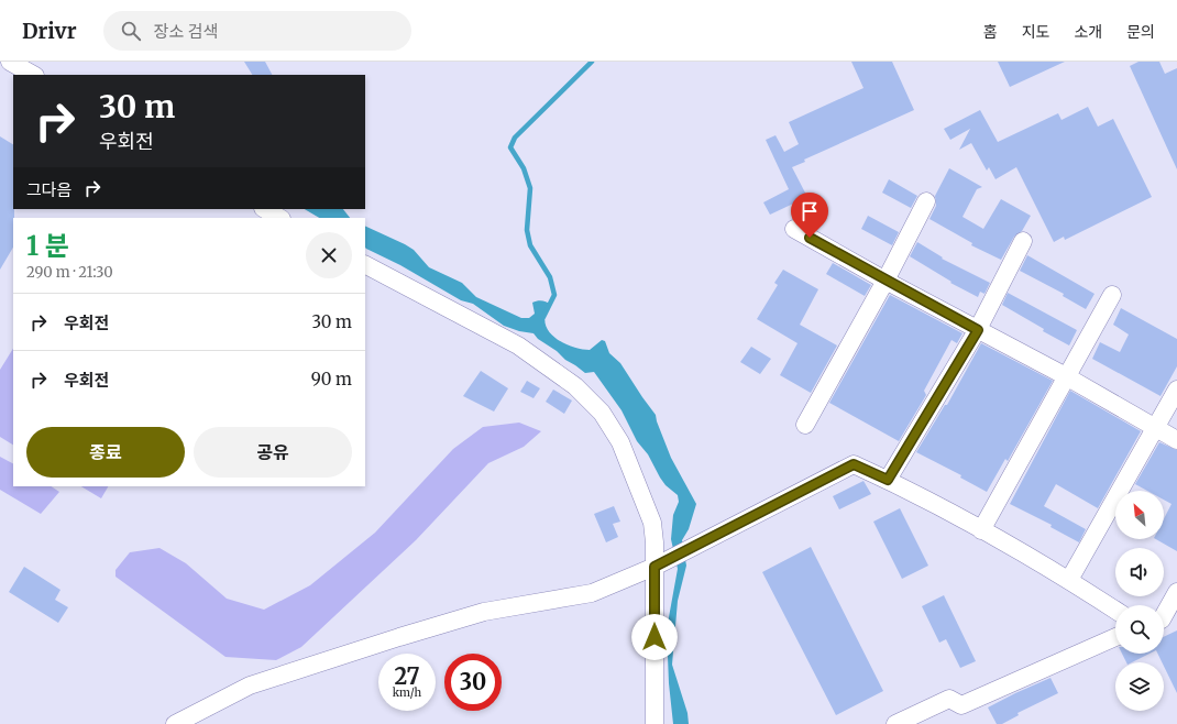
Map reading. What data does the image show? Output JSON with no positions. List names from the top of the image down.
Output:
{
  "north": "top left",
  "page": {
    "header": "Drivr",
    "search": "장소 검색",
    "nav": [
      "홈",
      "지도",
      "소개",
      "문의"
    ],
    "turn": ["30 m", "우회전"],
    "then": "그다음",
    "heading": ["1 분", "290 m · 21:30"],
    "list": [
      {
        "name": "우회전",
        "value": "30 m"
      },
      {
        "name": "우회전",
        "value": "90 m"
      }
    ],
    "buttons": ["종료", "공유"],
    "speed": "27 km/h",
    "limit": "30"
  }
}
